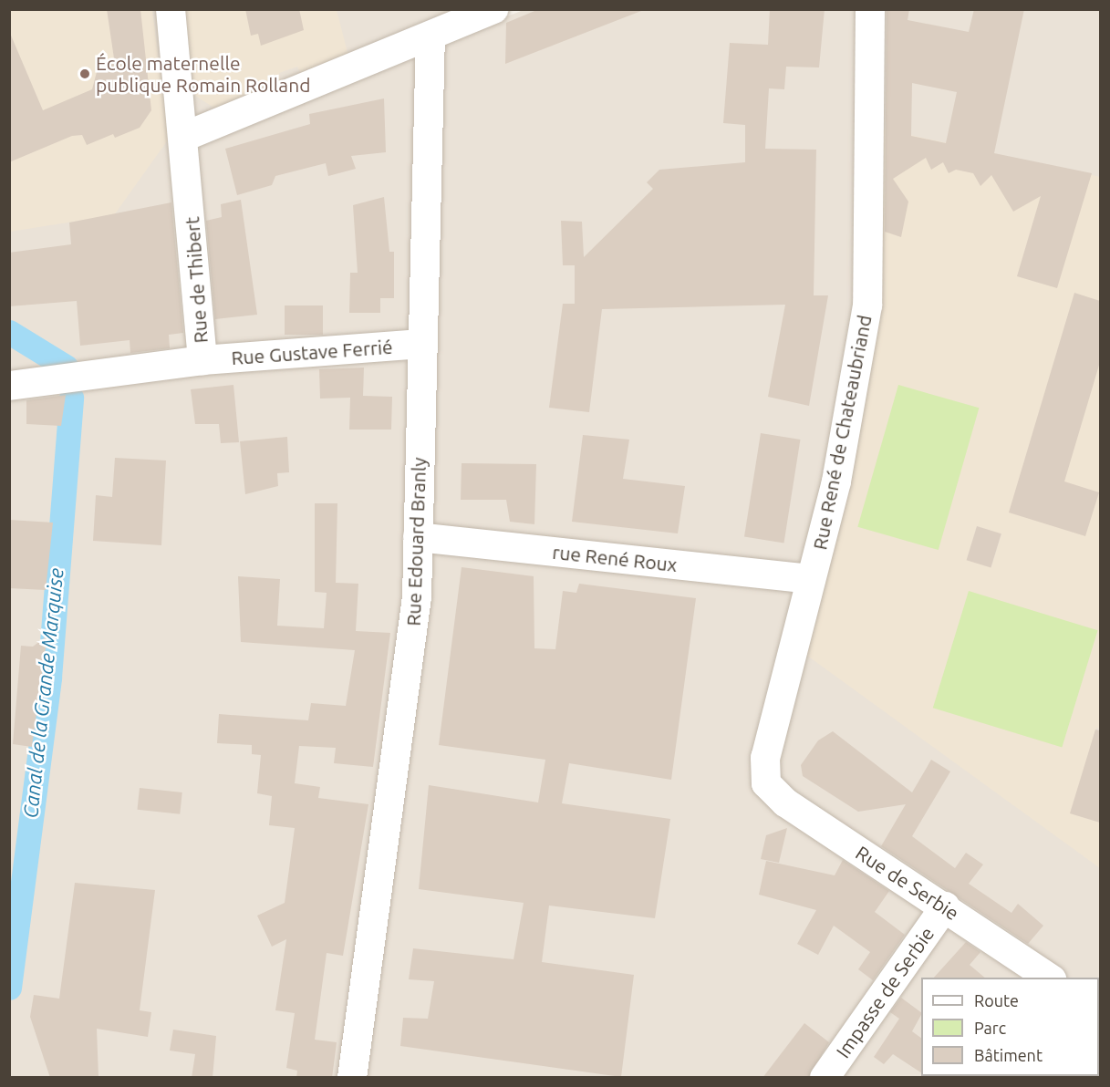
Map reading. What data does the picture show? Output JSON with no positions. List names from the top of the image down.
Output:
{
  "streets": {
    "street": [
      "Rue de Thibert",
      "Rue Gustave Ferrié",
      "Rue René de Chateaubriand",
      "Rue Edouard Branly",
      "rue René Roux",
      "Rue de Serbie",
      "Impasse de Serbie"
    ]
  },
  "crossings": [
    ["Rue de Thibert", "Rue Gustave Ferrié"],
    ["Rue Gustave Ferrié", "Rue Edouard Branly"],
    ["Rue René de Chateaubriand", "rue René Roux"],
    ["Rue René de Chateaubriand", "Rue de Serbie"],
    ["Rue Edouard Branly", "rue René Roux"],
    ["Rue de Serbie", "Impasse de Serbie"]
  ],
  "water": ["Canal de la Grande Marquise"],
  "places": ["École maternelle publique Romain Rolland"],
  "legend": ["Route", "Parc", "Bâtiment"]
}
